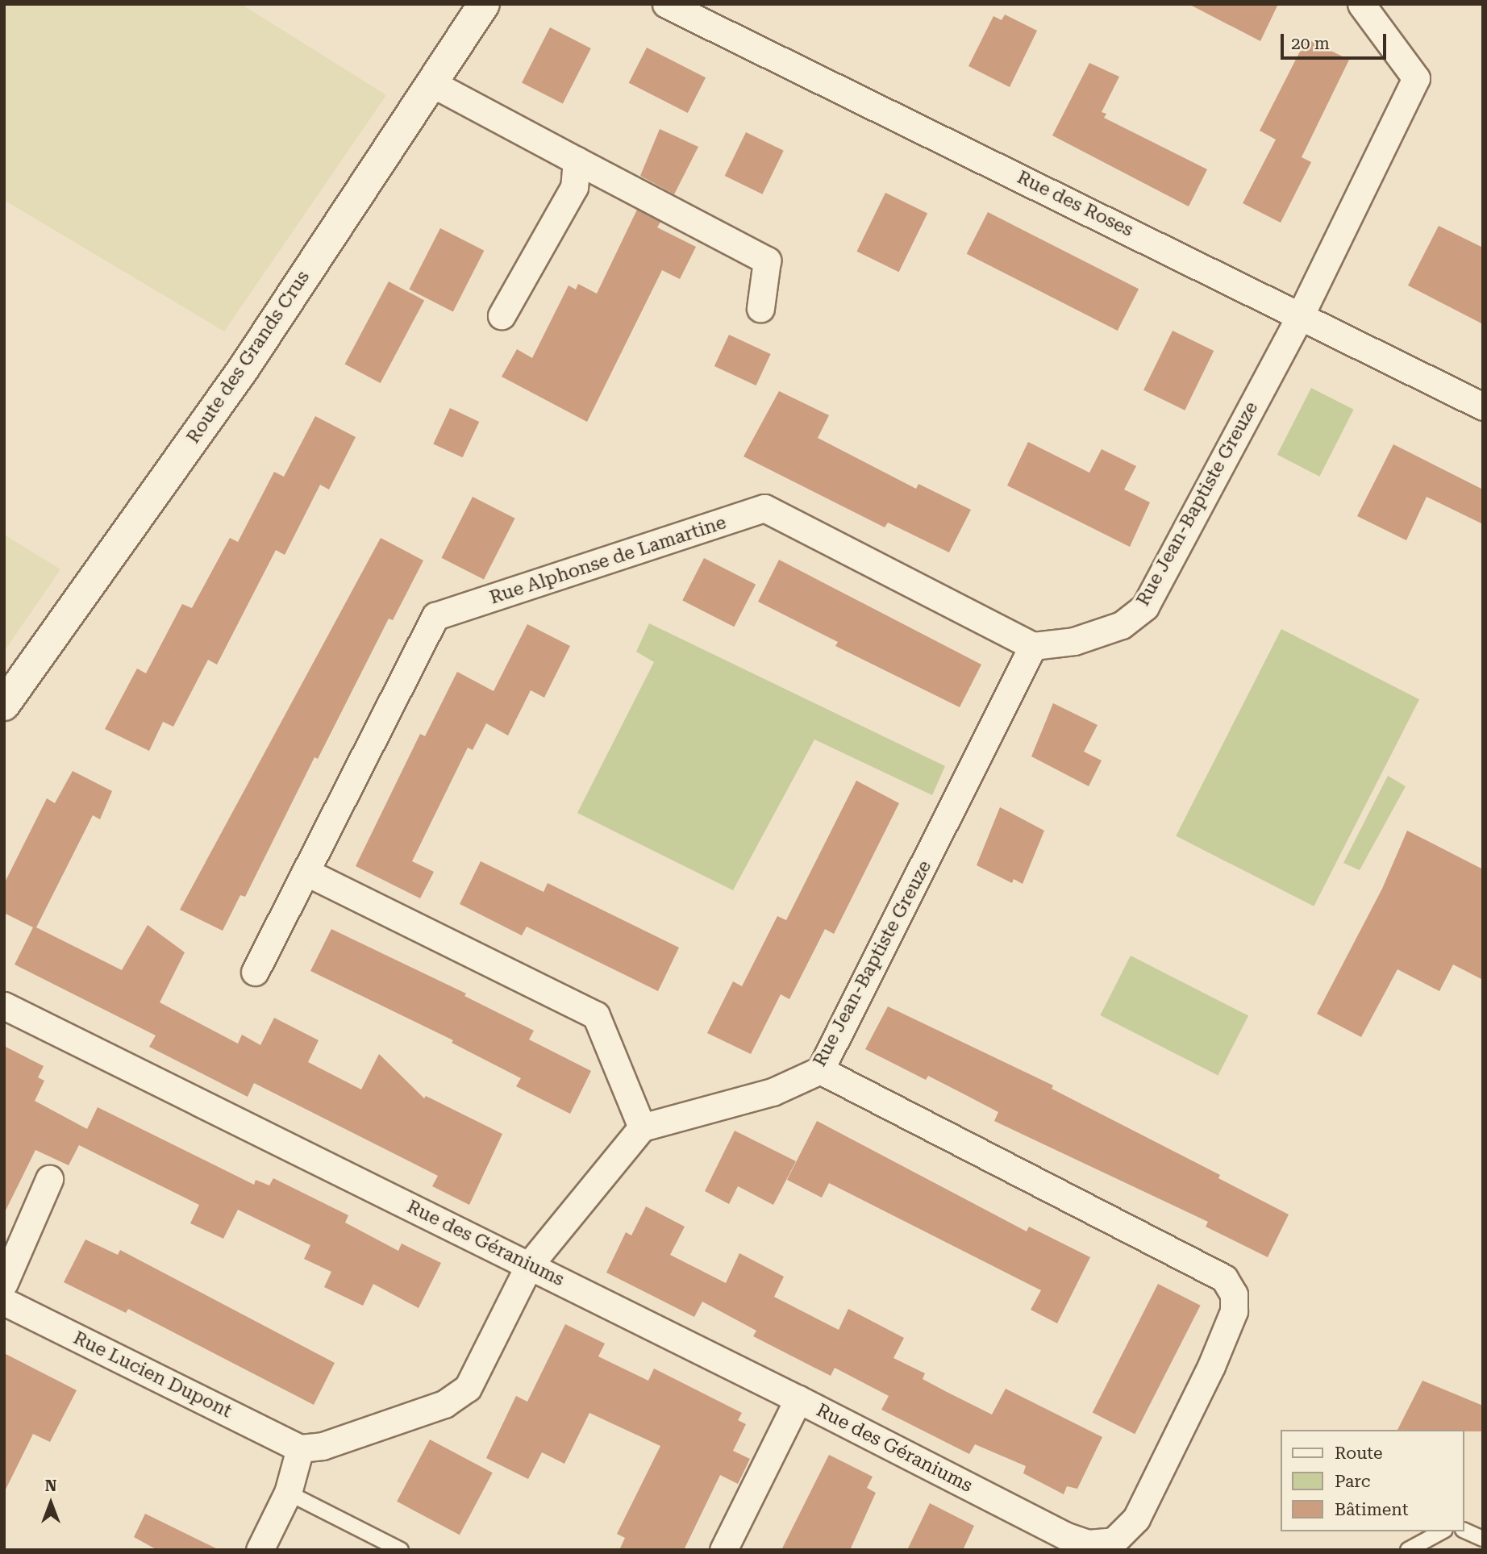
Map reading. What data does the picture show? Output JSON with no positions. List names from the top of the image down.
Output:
{
  "streets": {
    "street": [
      "Rue des Roses",
      "Route des Grands Crus",
      "Rue Jean-Baptiste Greuze",
      "Rue Alphonse de Lamartine",
      "Rue des Géraniums",
      "Rue Lucien Dupont"
    ]
  },
  "crossings": [
    ["Rue des Roses", "Rue Jean-Baptiste Greuze"],
    ["Rue Jean-Baptiste Greuze", "Rue Alphonse de Lamartine"],
    ["Rue Jean-Baptiste Greuze", "Rue des Géraniums"]
  ],
  "legend": ["Route", "Parc", "Bâtiment"],
  "scale_bar": "20 m",
  "north": "top"
}
